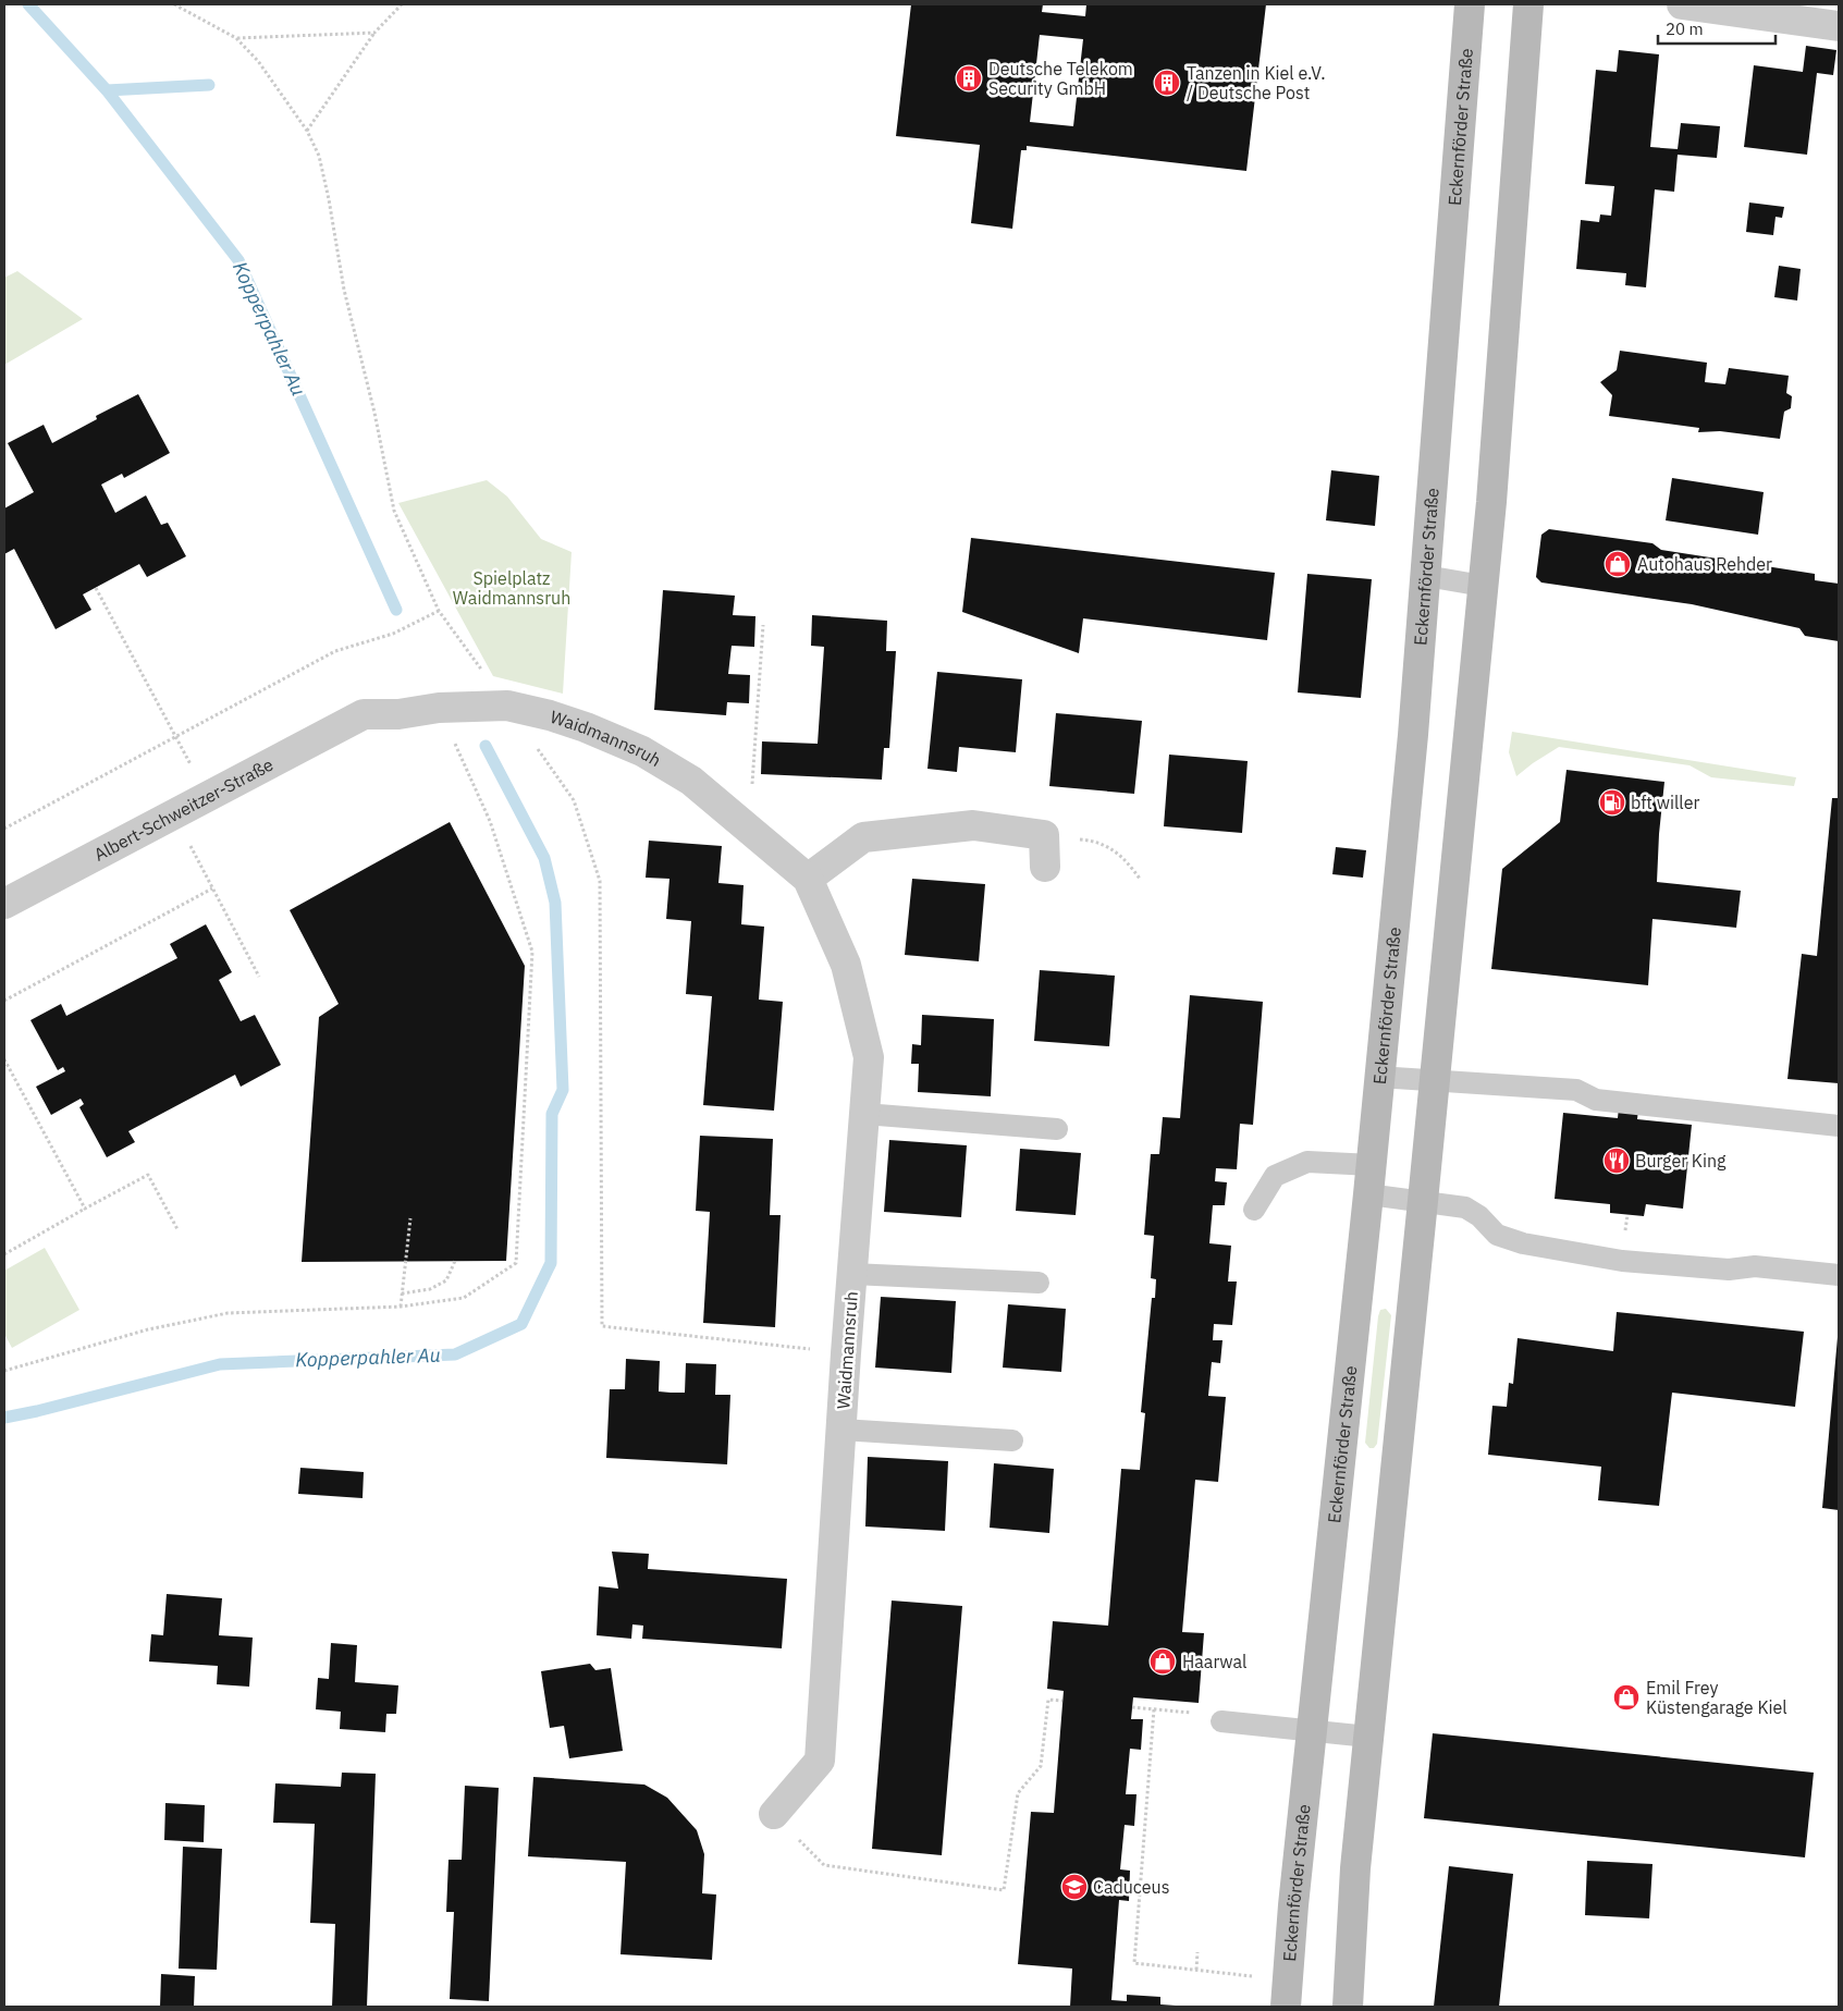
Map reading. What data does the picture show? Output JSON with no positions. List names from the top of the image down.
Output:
{
  "streets": {
    "main road": ["Eckernförder Straße"],
    "street": ["Waidmannsruh", "Albert-Schweitzer-Straße"]
  },
  "crossings": [
    ["Waidmannsruh", "Albert-Schweitzer-Straße"]
  ],
  "water": ["Kopperpahler Au"],
  "parks": ["Spielplatz Waidmannsruh"],
  "places": {
    "building": ["Deutsche Telekom Security GmbH", "Tanzen in Kiel e.V. / Deutsche Post"],
    "shop": ["Autohaus Rehder", "Haarwal", "Emil Frey Küstengarage Kiel"],
    "fuel station": ["bft willer"],
    "restaurant": ["Burger King"],
    "school or university": ["Caduceus"]
  },
  "scale_bar": "20 m"
}
